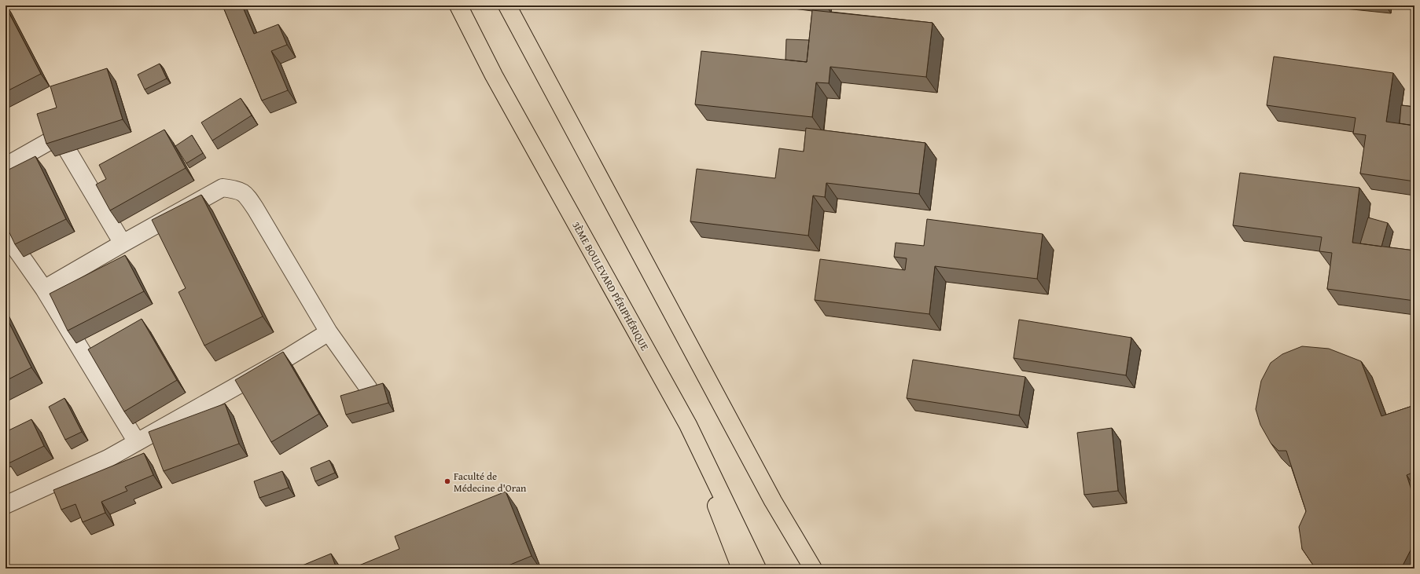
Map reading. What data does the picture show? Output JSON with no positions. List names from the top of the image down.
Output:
{
  "streets": {
    "highway": ["3ÈME BOULEVARD PÉRIPHÉRIQUE"]
  },
  "places": ["Faculté de Médecine d'Oran"]
}
